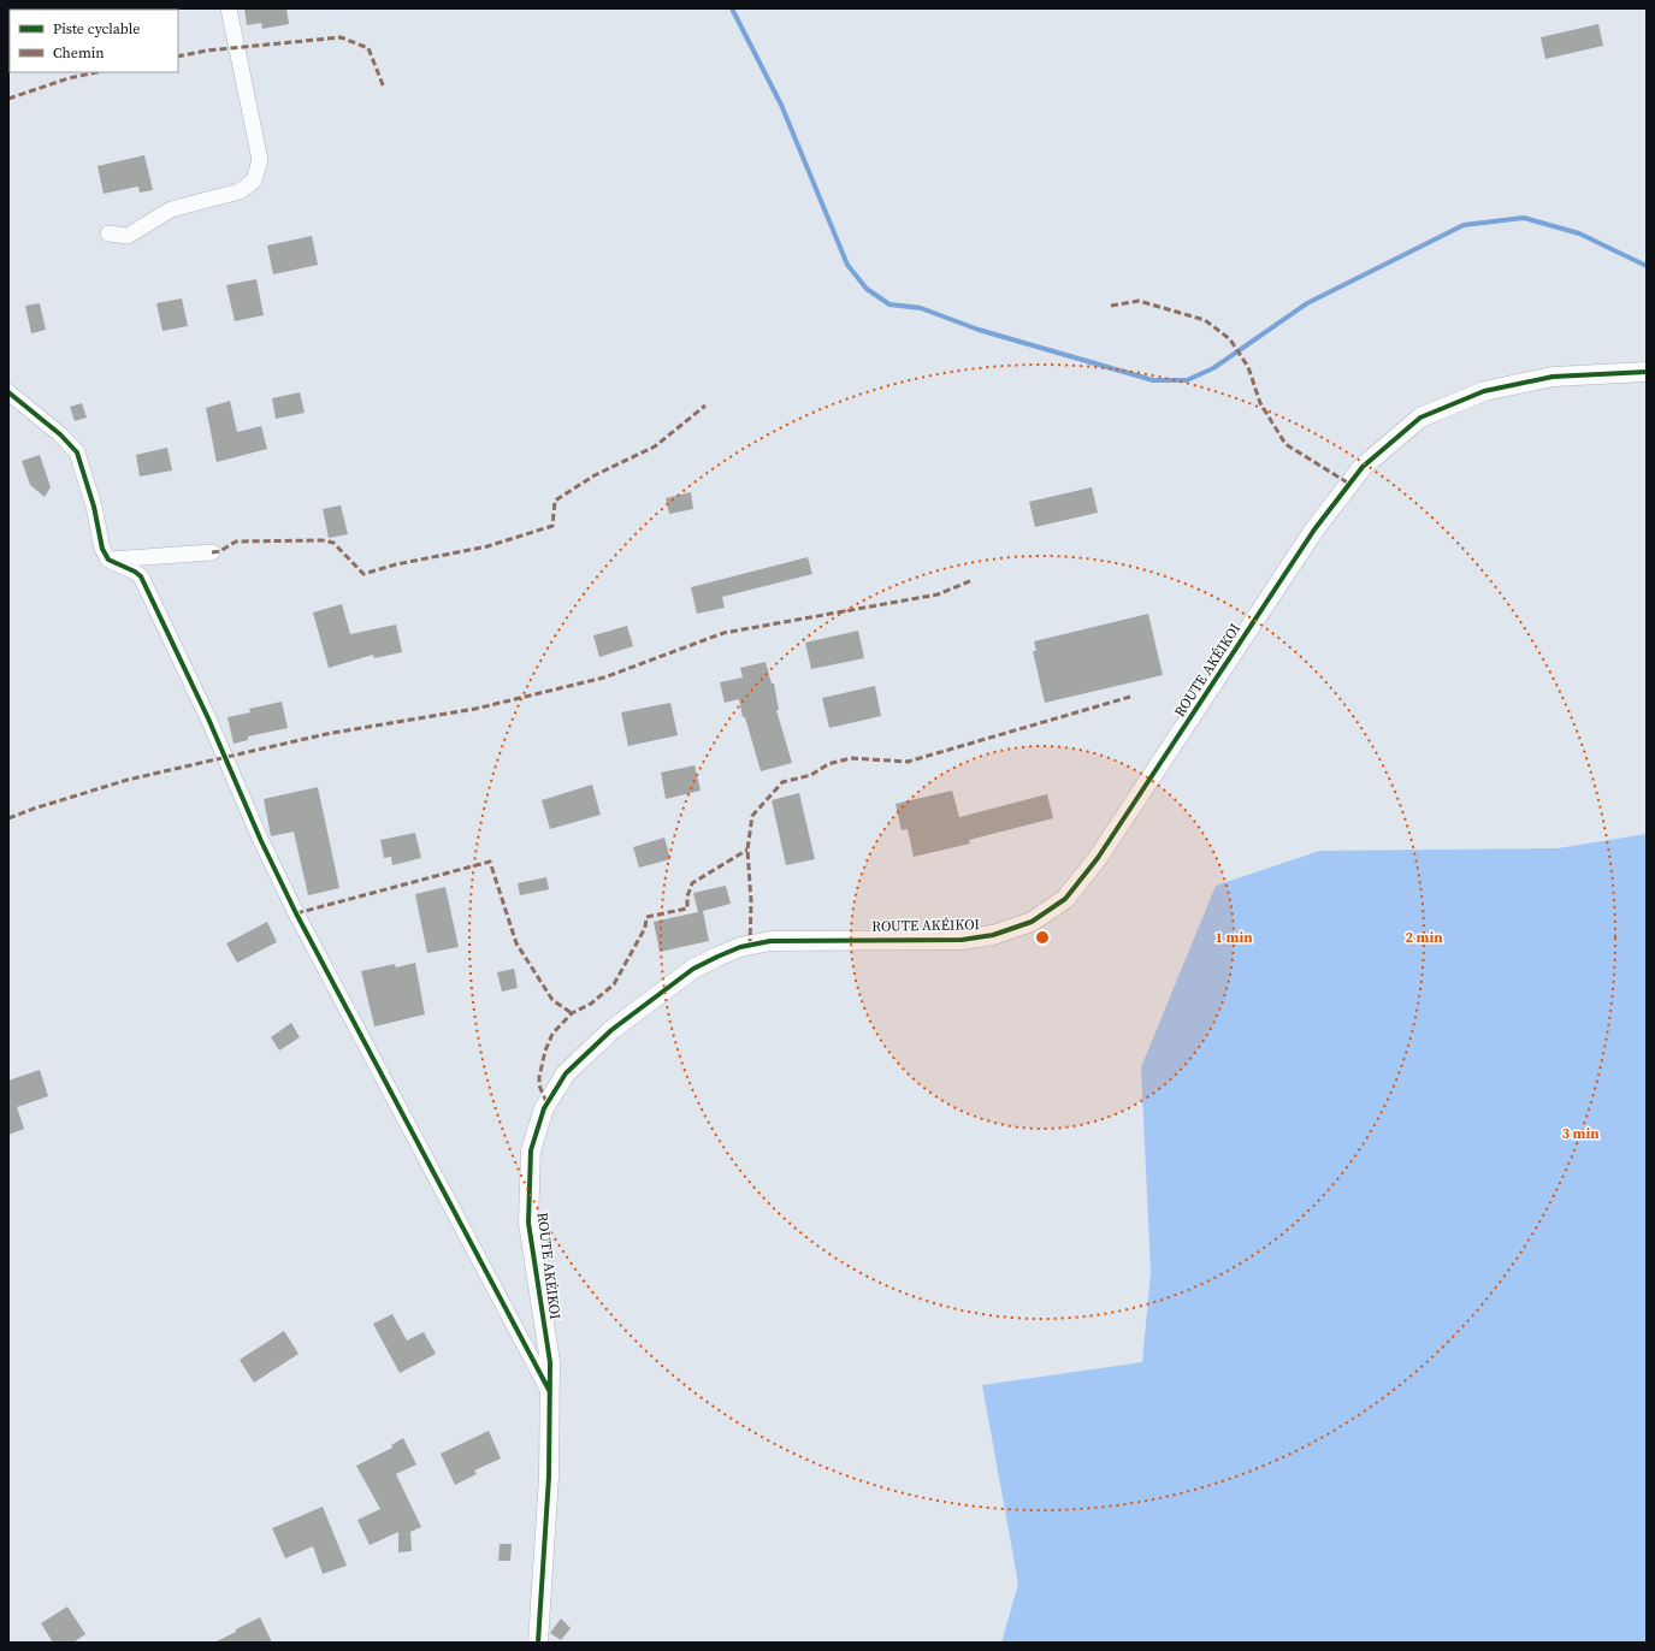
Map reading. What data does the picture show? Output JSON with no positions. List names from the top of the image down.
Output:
{
  "streets": {
    "street": ["ROUTE AKÉIKOI"]
  },
  "legend": ["Piste cyclable", "Chemin"],
  "rings": ["1 min", "2 min", "3 min"]
}
